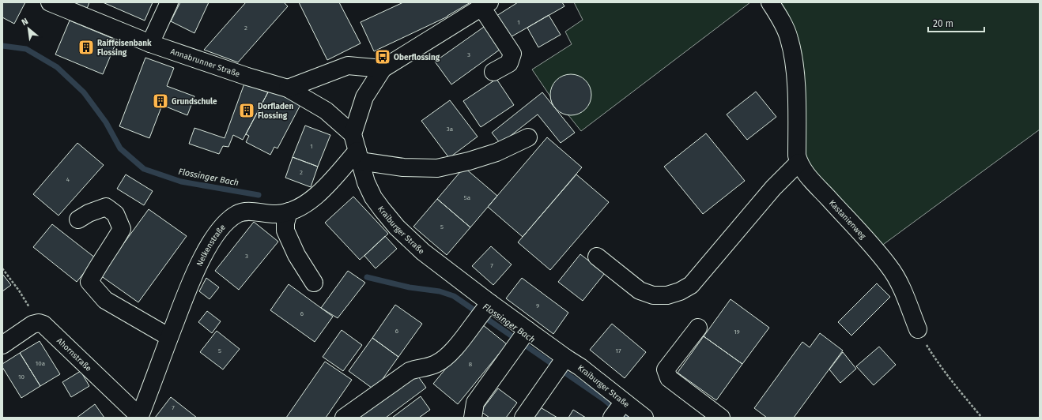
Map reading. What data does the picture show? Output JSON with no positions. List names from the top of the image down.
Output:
{
  "streets": {
    "street": [
      "Annabrunner Straße",
      "Kastanienweg",
      "Kraiburger Straße",
      "Nelkenstraße",
      "Ahornstraße"
    ]
  },
  "crossings": [
    ["Annabrunner Straße", "Kraiburger Straße"],
    ["Kraiburger Straße", "Nelkenstraße"],
    ["Nelkenstraße", "Ahornstraße"]
  ],
  "water": ["Flossinger Bach"],
  "places": {
    "building": ["Raiffeisenbank Flossing", "Grundschule", "Dorfladen Flossing"],
    "bus stop": ["Oberflossing"]
  },
  "house_numbers": [
    "1",
    "2",
    "3",
    "3a",
    "1",
    "2",
    "4",
    "5a",
    "5",
    "3",
    "7",
    "9",
    "6",
    "6",
    "19",
    "5",
    "17",
    "10a",
    "8",
    "10",
    "7"
  ],
  "scale_bar": "20 m",
  "north": "top left"
}
